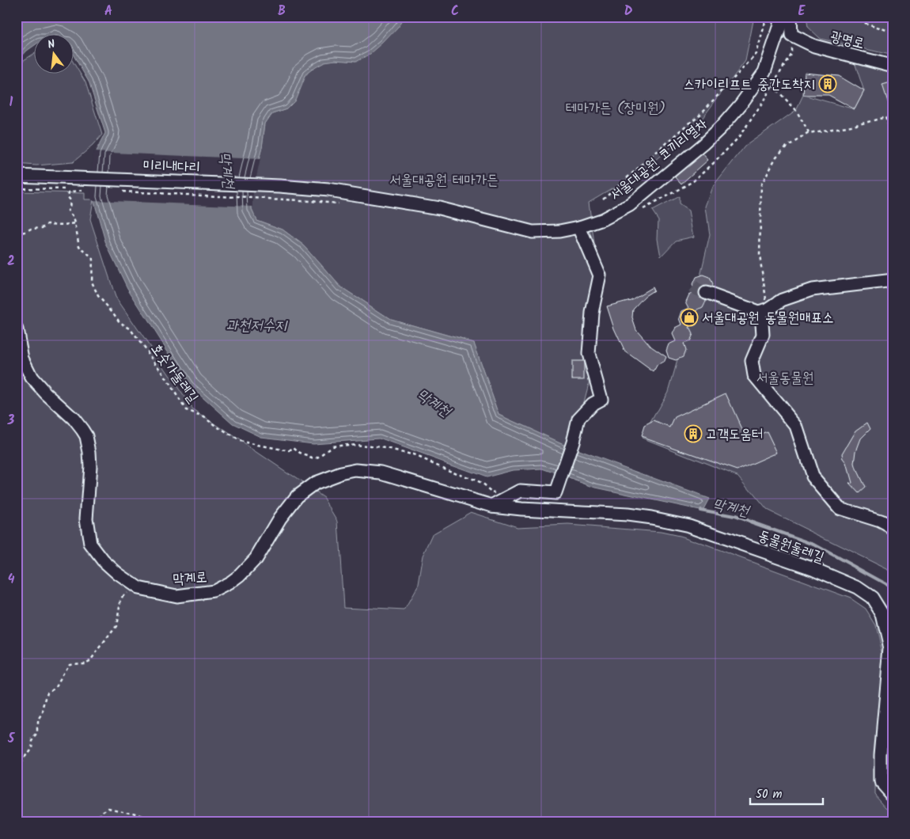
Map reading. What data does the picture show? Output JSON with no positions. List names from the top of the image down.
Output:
{
  "streets": {
    "street": [
      "광명로",
      "서울대공원 코끼리열차",
      "미리내다리",
      "동물원둘레길",
      "막계로"
    ],
    "path": ["호숫가둘레길"]
  },
  "crossings": [
    ["서울대공원 코끼리열차", "미리내다리"],
    ["미리내다리", "호숫가둘레길"],
    ["동물원둘레길", "막계로"]
  ],
  "water": ["막계천", "과천저수지"],
  "parks": ["테마가든 (장미원)", "서울대공원 테마가든", "서울동물원"],
  "places": {
    "building": ["스카이리프트 중간도착지", "고객도움터"],
    "shop": ["서울대공원 동물원매표소"]
  },
  "scale_bar": "50 m",
  "north": "top",
  "grid": {
    "columns": [
      "A",
      "B",
      "C",
      "D",
      "E"
    ],
    "rows": [
      "1",
      "2",
      "3",
      "4",
      "5"
    ]
  }
}
